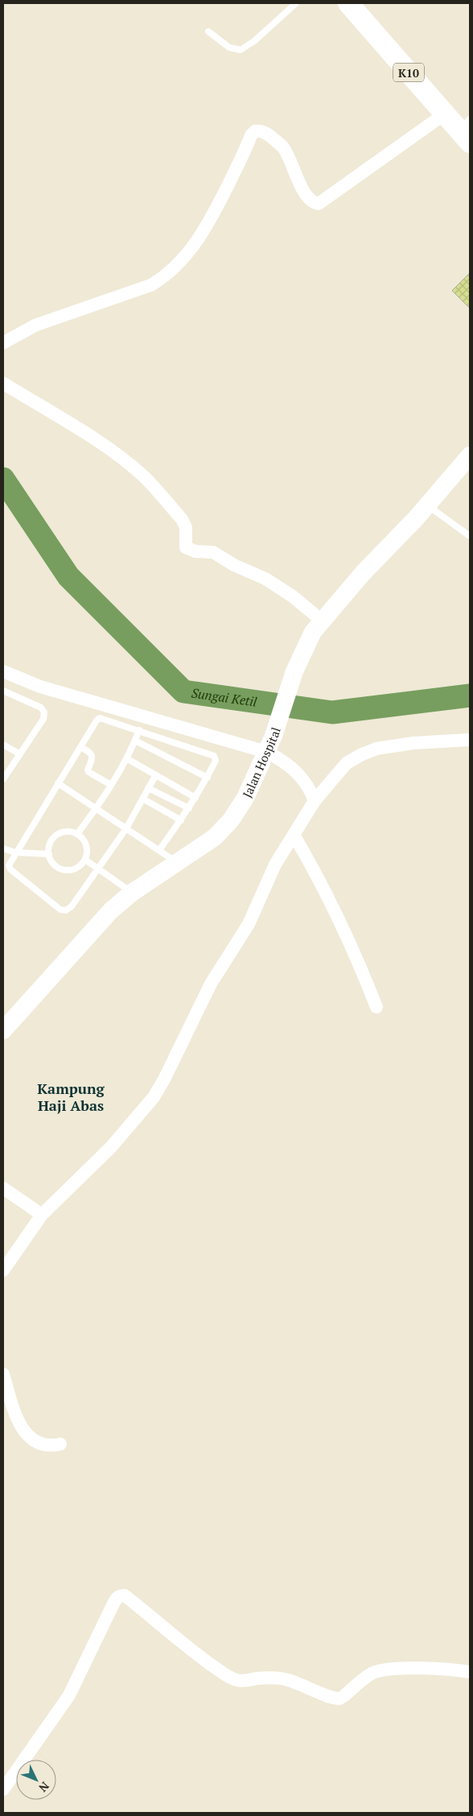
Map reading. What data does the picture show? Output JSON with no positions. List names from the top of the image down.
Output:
{
  "streets": {
    "main road": ["K10", "Jalan Hospital"]
  },
  "districts": ["Kampung Haji Abas"],
  "water": ["Sungai Ketil"],
  "north": "bottom right"
}
